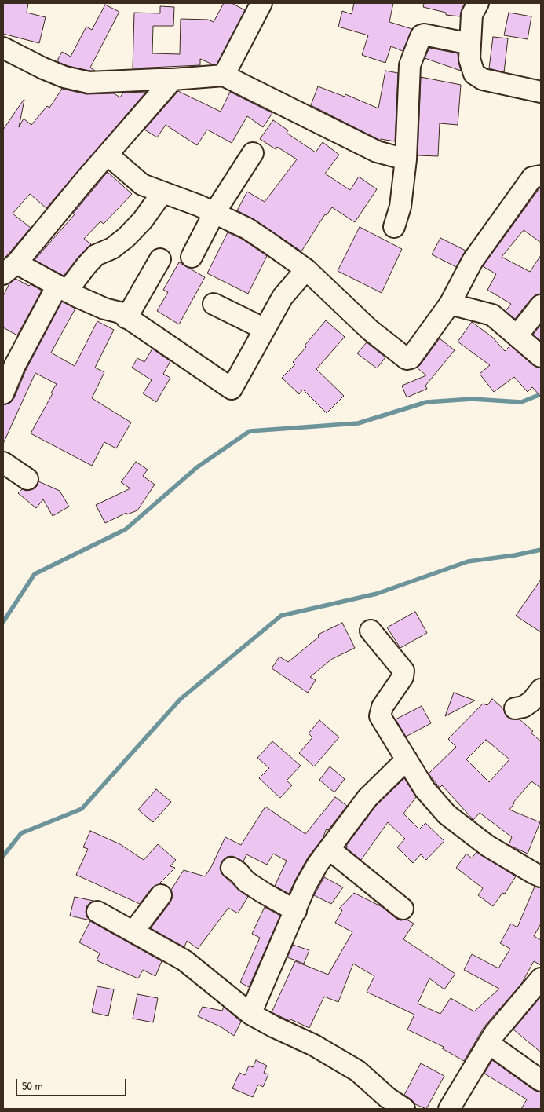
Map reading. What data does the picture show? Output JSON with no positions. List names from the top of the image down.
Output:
{
  "scale_bar": "50 m"
}
